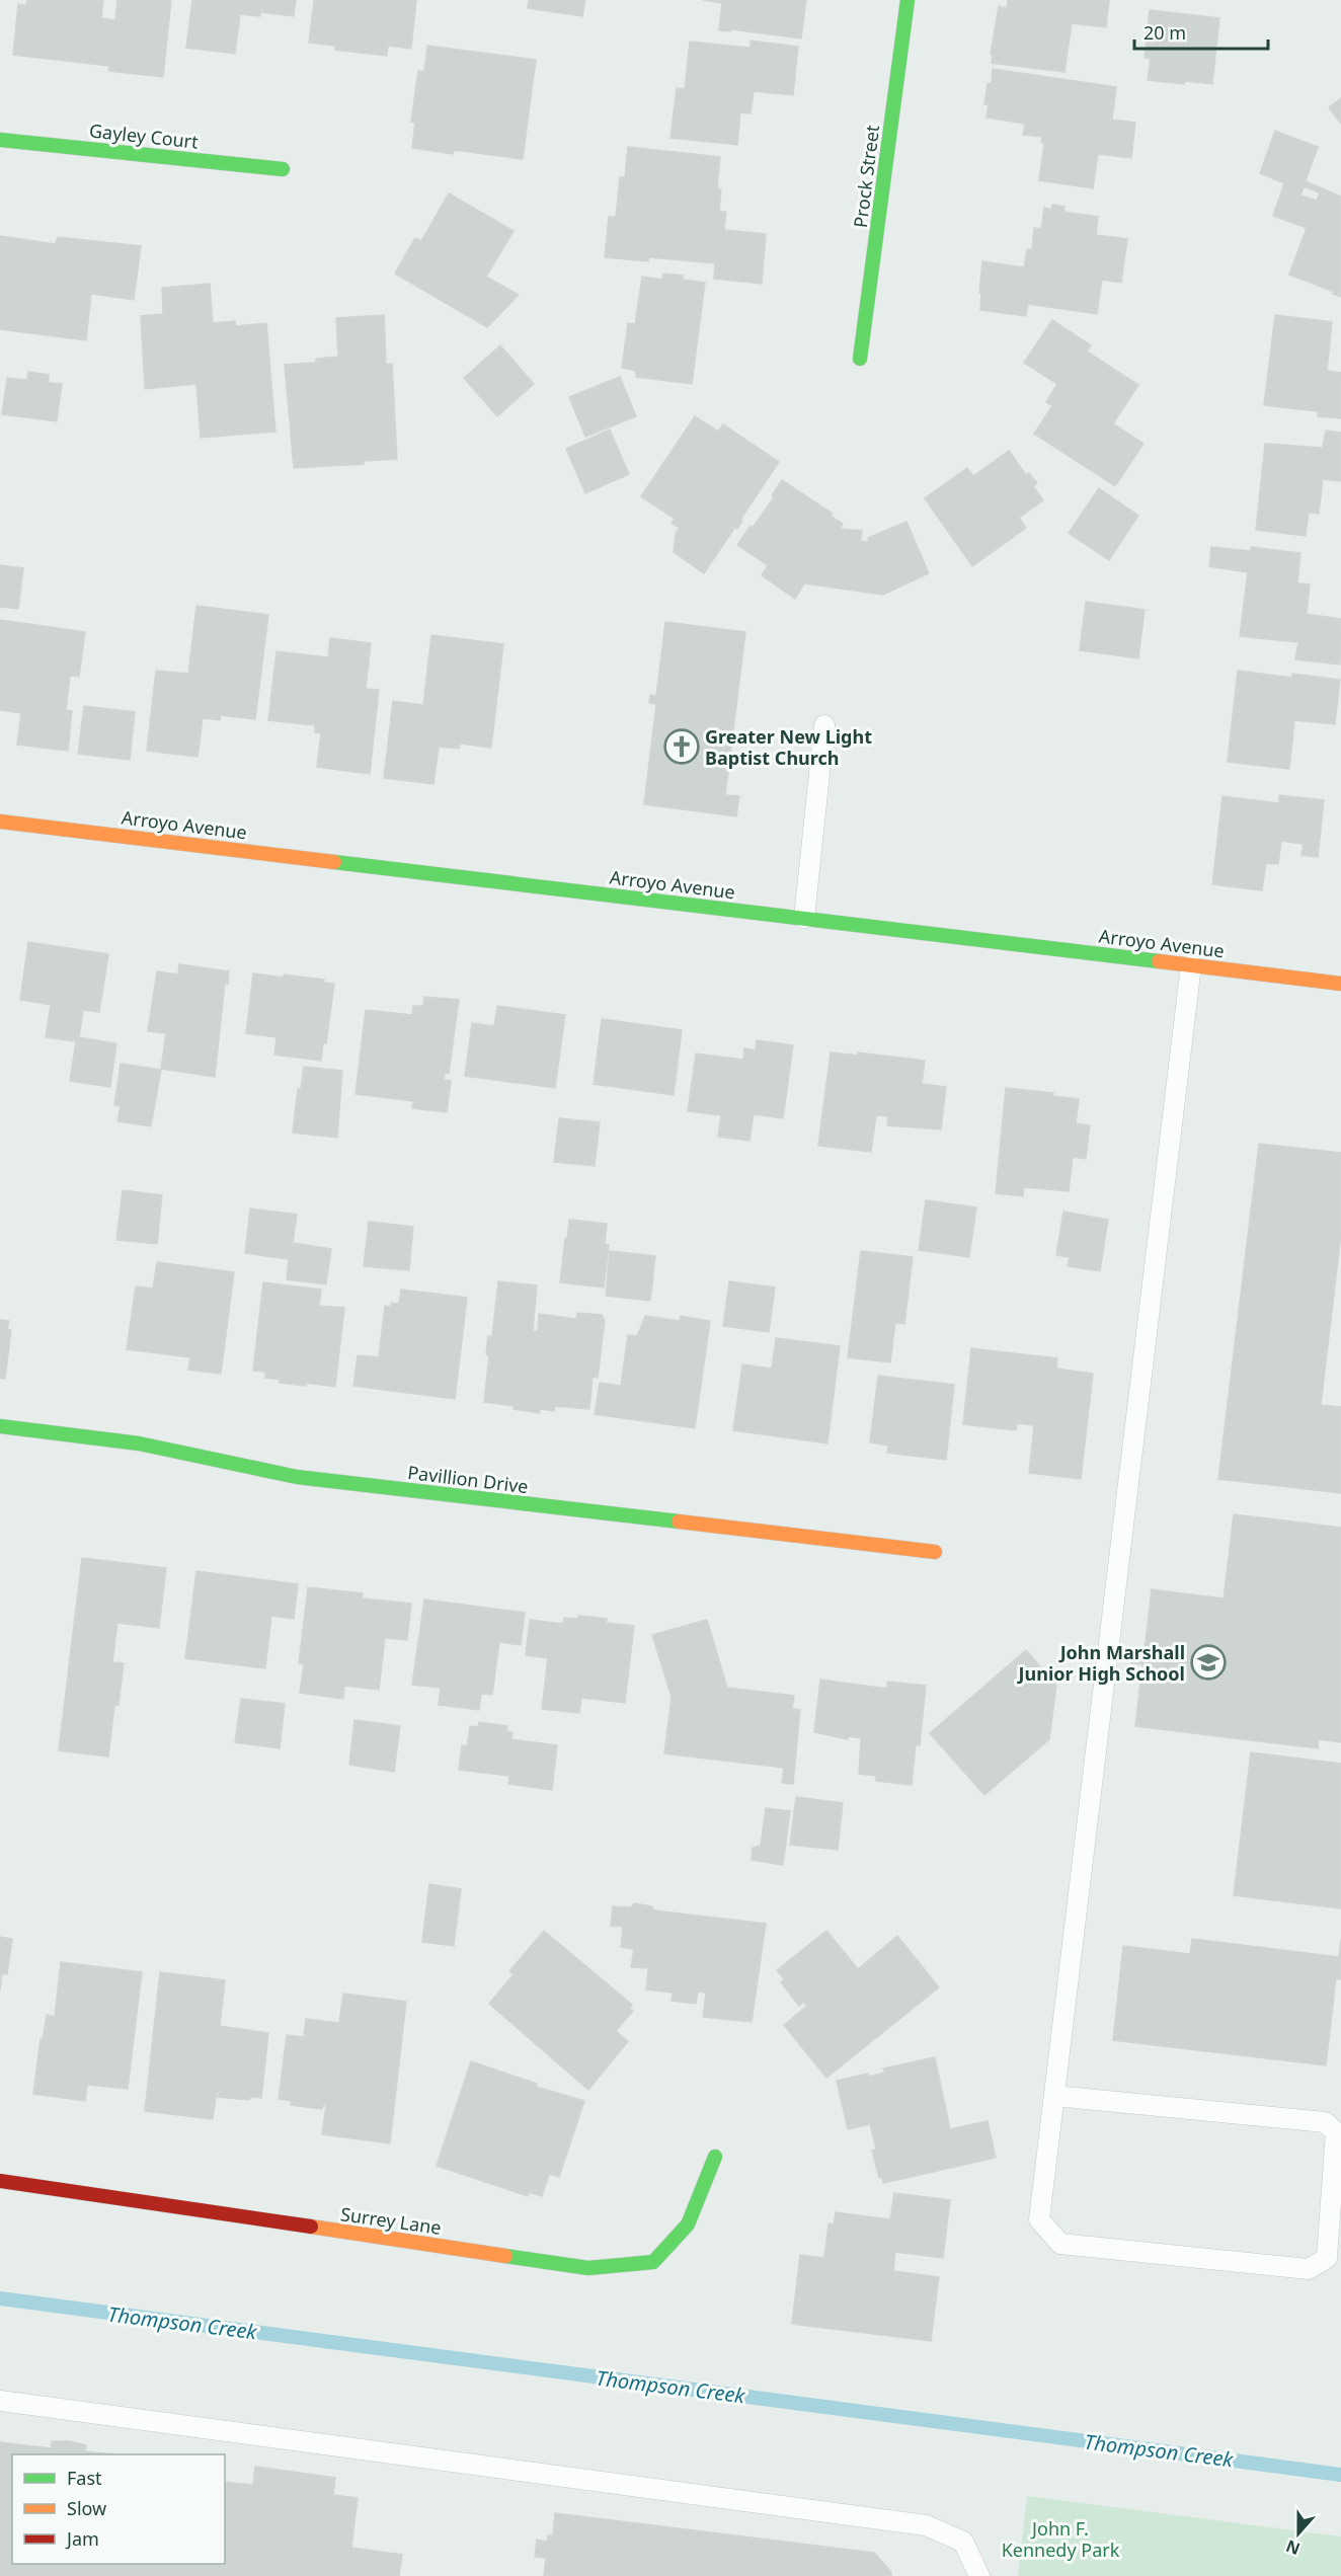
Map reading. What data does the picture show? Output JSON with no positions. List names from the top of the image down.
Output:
{
  "streets": {
    "street": [
      "Gayley Court",
      "Prock Street",
      "Arroyo Avenue",
      "Pavillion Drive",
      "Surrey Lane"
    ]
  },
  "water": ["Thompson Creek"],
  "parks": ["John F. Kennedy Park"],
  "places": {
    "church": ["Greater New Light Baptist Church"],
    "school or university": ["John Marshall Junior High School"]
  },
  "legend": ["Fast", "Slow", "Jam"],
  "scale_bar": "20 m",
  "north": "bottom"
}
